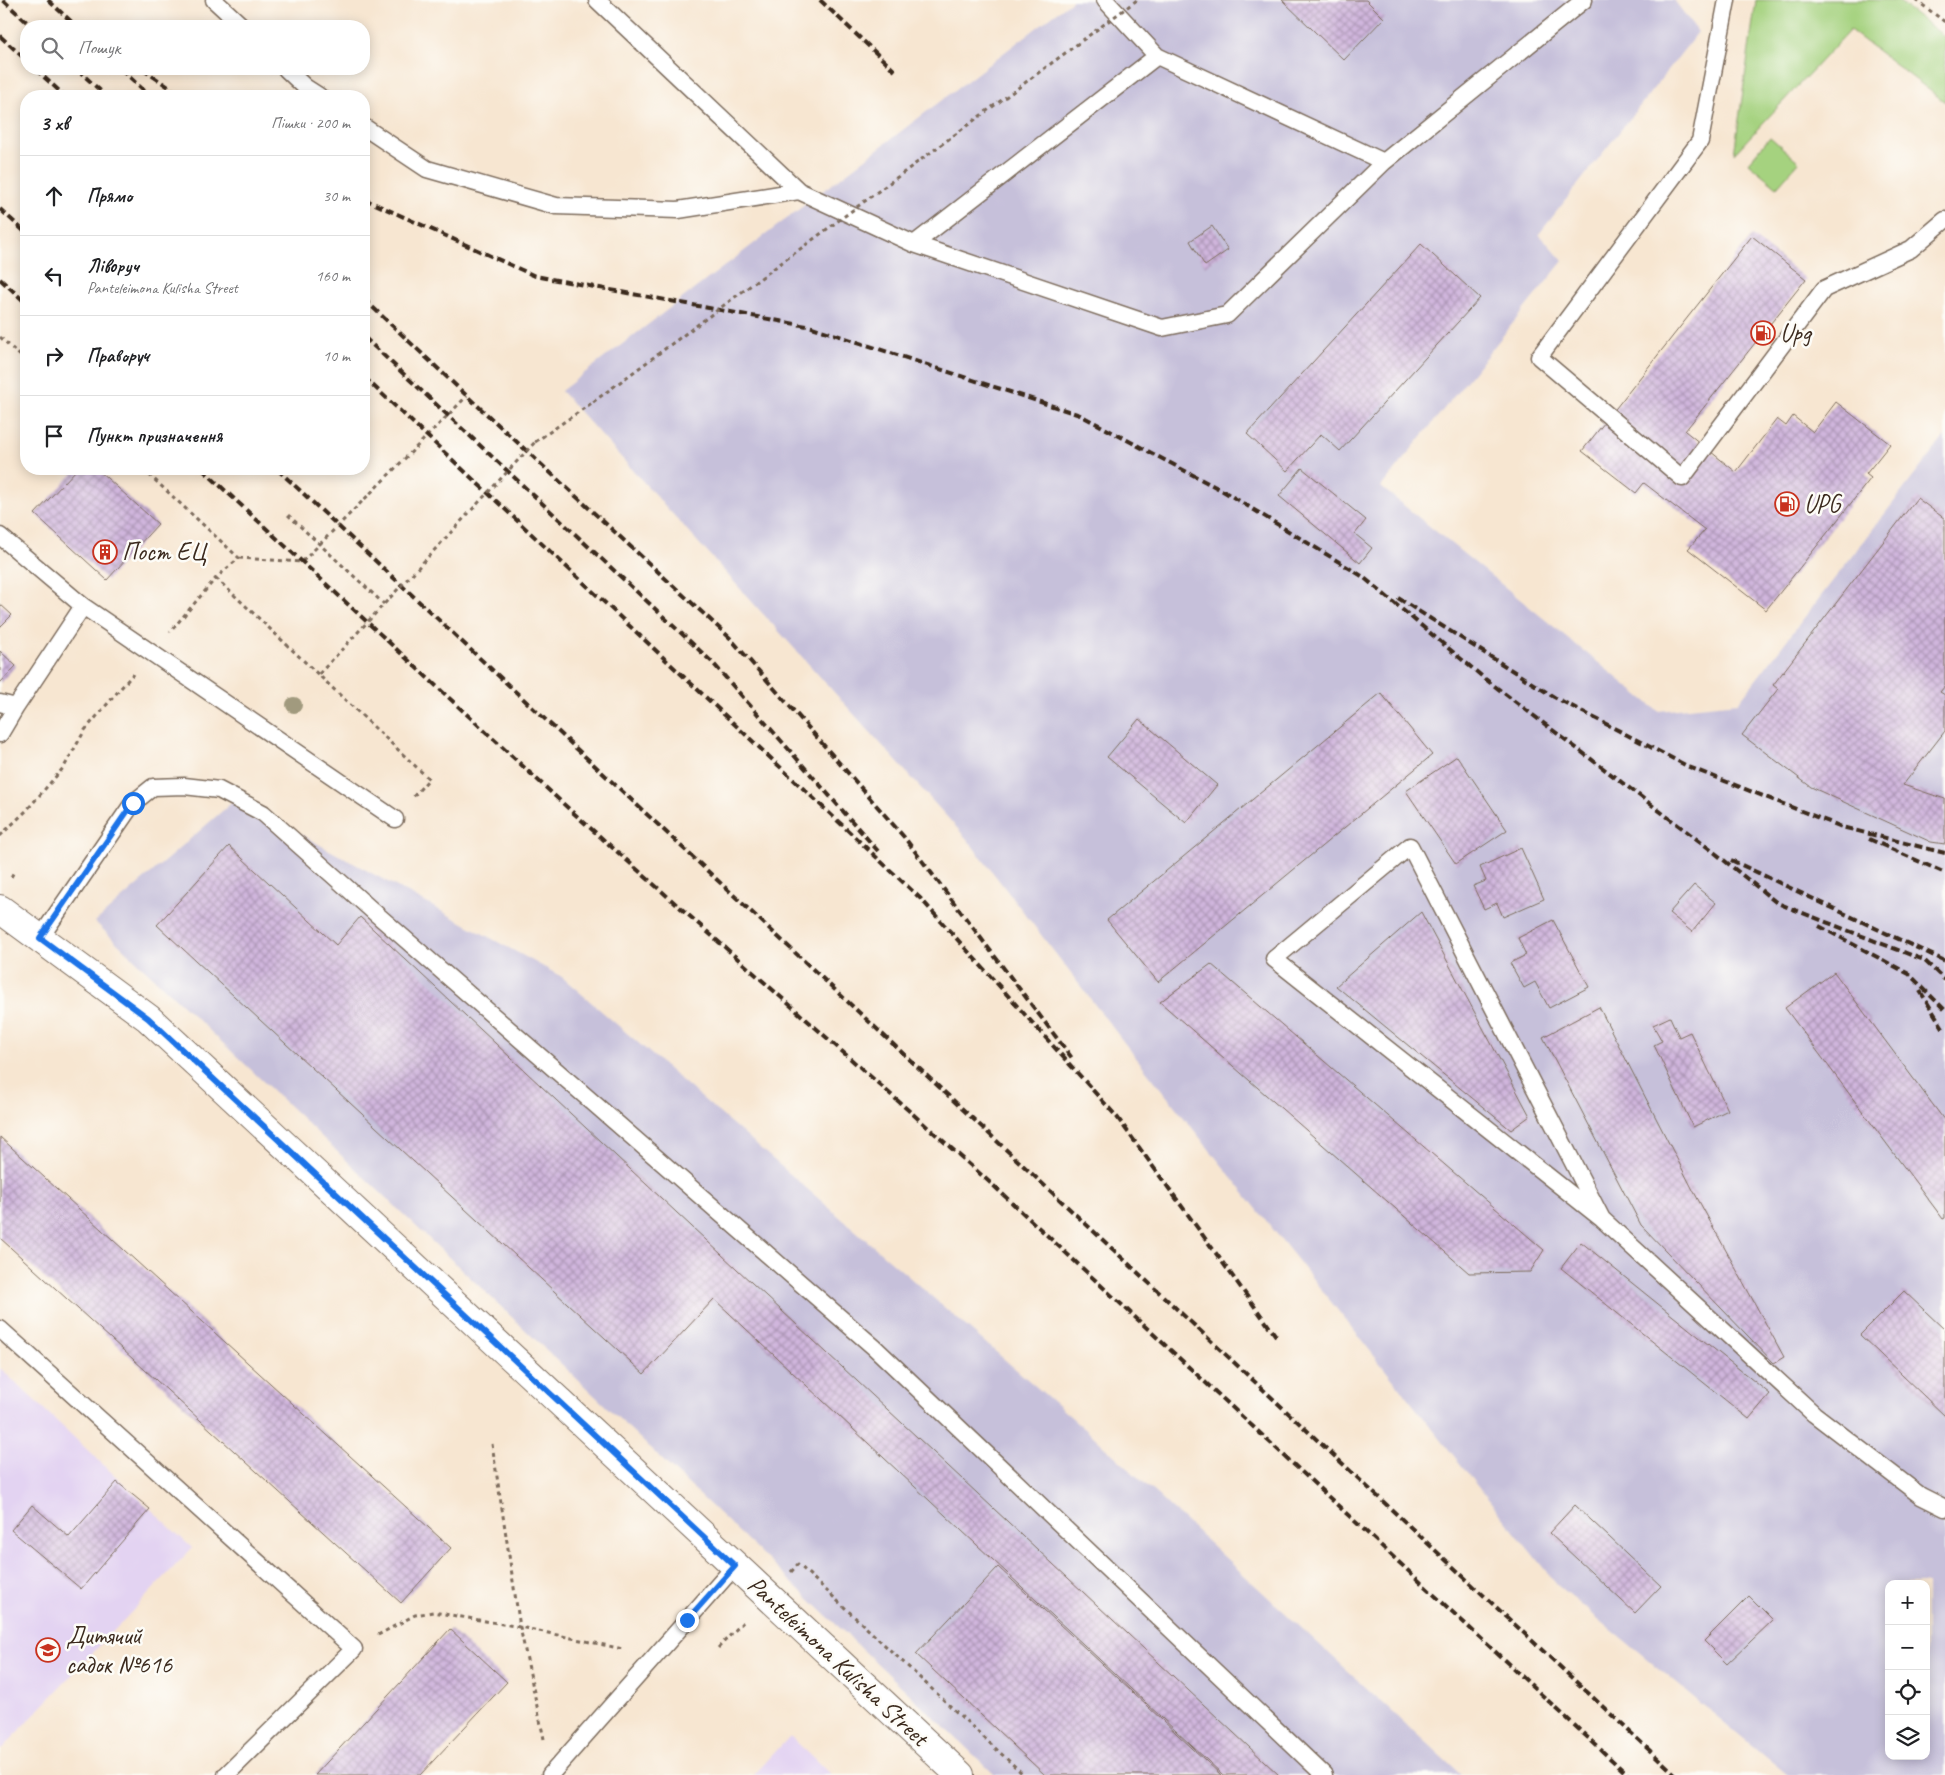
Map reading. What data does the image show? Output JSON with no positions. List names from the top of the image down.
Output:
{
  "streets": {
    "street": ["Panteleimona Kulisha Street"]
  },
  "places": {
    "fuel station": ["Upg", "UPG"],
    "building": ["Пост ЕЦ"],
    "school or university": ["Дитячий садок №616"]
  },
  "page": {
    "search": "Пошук",
    "heading": ["3 хв", "Пішки · 200 m"],
    "list": [
      ["Прямо", "30 m"],
      ["Ліворуч", "Panteleimona Kulisha Street", "160 m"],
      ["Праворуч", "10 m"],
      "Пункт призначення"
    ],
    "map_buttons": ["+", "−"]
  }
}
